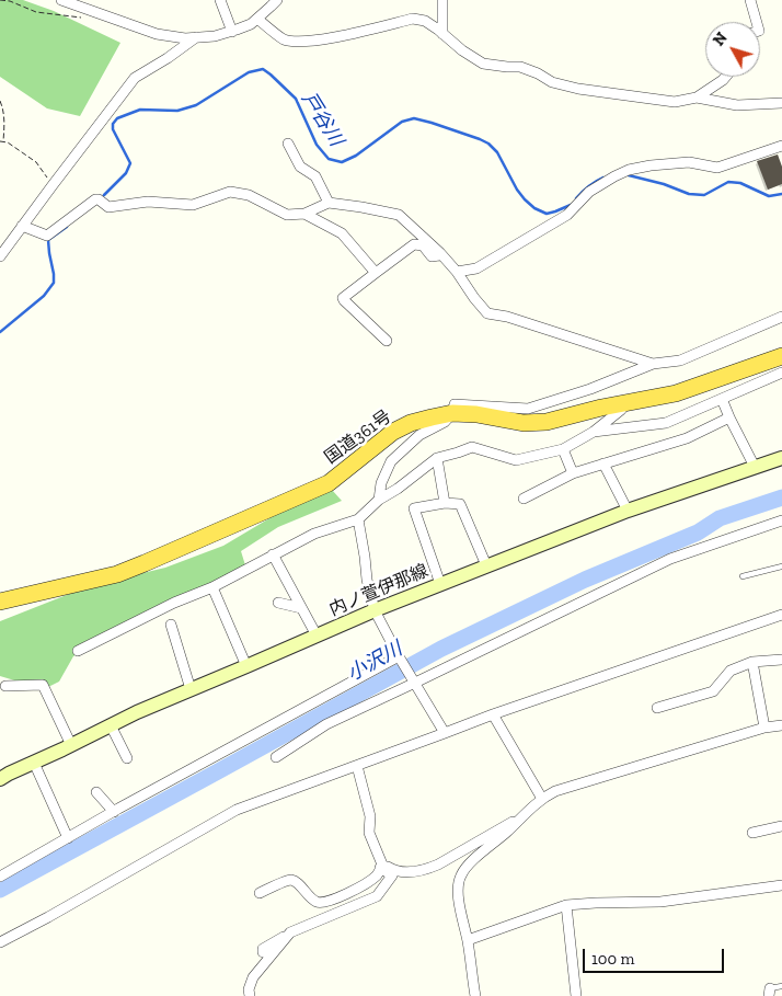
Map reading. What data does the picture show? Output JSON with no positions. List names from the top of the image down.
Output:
{
  "streets": {
    "highway": ["国道361号"],
    "main road": ["内ノ萱伊那線"]
  },
  "water": ["戸谷川", "小沢川"],
  "scale_bar": "100 m",
  "north": "top left"
}
